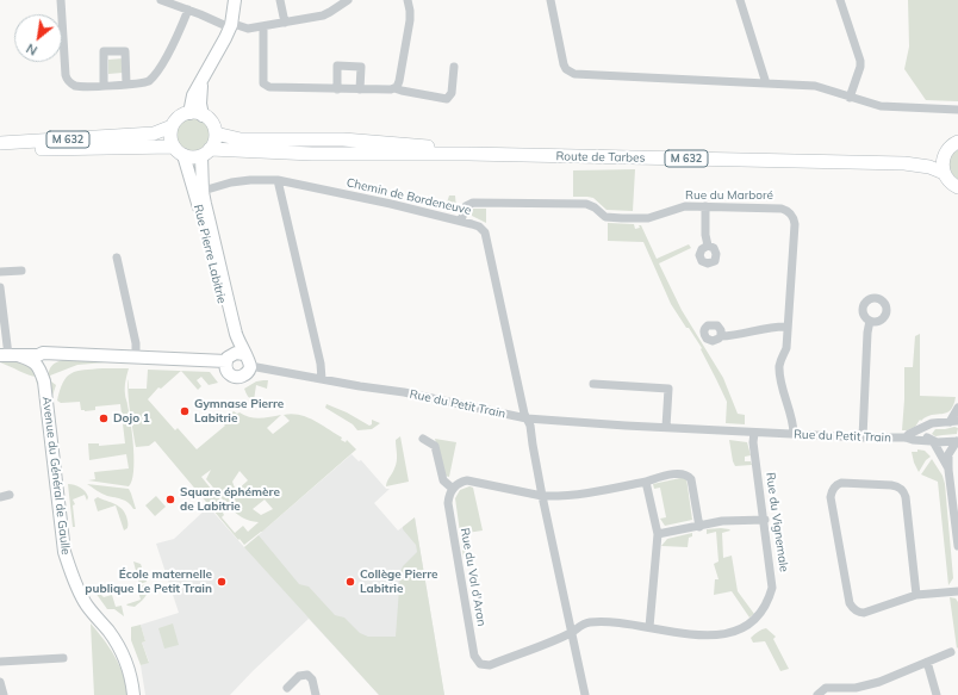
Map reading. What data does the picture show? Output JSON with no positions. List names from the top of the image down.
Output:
{
  "streets": {
    "main road": ["M 632", "Route de Tarbes"],
    "street": [
      "Rue du Marboré",
      "Chemin de Bordeneuve",
      "Rue Pierre Labitrie",
      "Rue du Petit Train",
      "Avenue du Général de Gaulle",
      "Rue du Vignemale",
      "Rue du Val d'Aran"
    ]
  },
  "crossings": [
    ["Route de Tarbes", "Rue Pierre Labitrie"],
    ["Rue du Marboré", "Chemin de Bordeneuve"],
    ["Rue du Marboré", "Rue du Petit Train"],
    ["Chemin de Bordeneuve", "Rue Pierre Labitrie"],
    ["Chemin de Bordeneuve", "Rue du Petit Train"],
    ["Chemin de Bordeneuve", "Rue du Vignemale"],
    ["Chemin de Bordeneuve", "Rue du Val d'Aran"],
    ["Rue Pierre Labitrie", "Rue du Petit Train"],
    ["Rue du Petit Train", "Rue du Vignemale"],
    ["Rue du Vignemale", "Rue du Val d'Aran"]
  ],
  "places": [
    "Gymnase Pierre Labitrie",
    "Dojo 1",
    "Square éphémère de Labitrie",
    "École maternelle publique Le Petit Train",
    "Collège Pierre Labitrie"
  ],
  "north": "bottom left"
}
